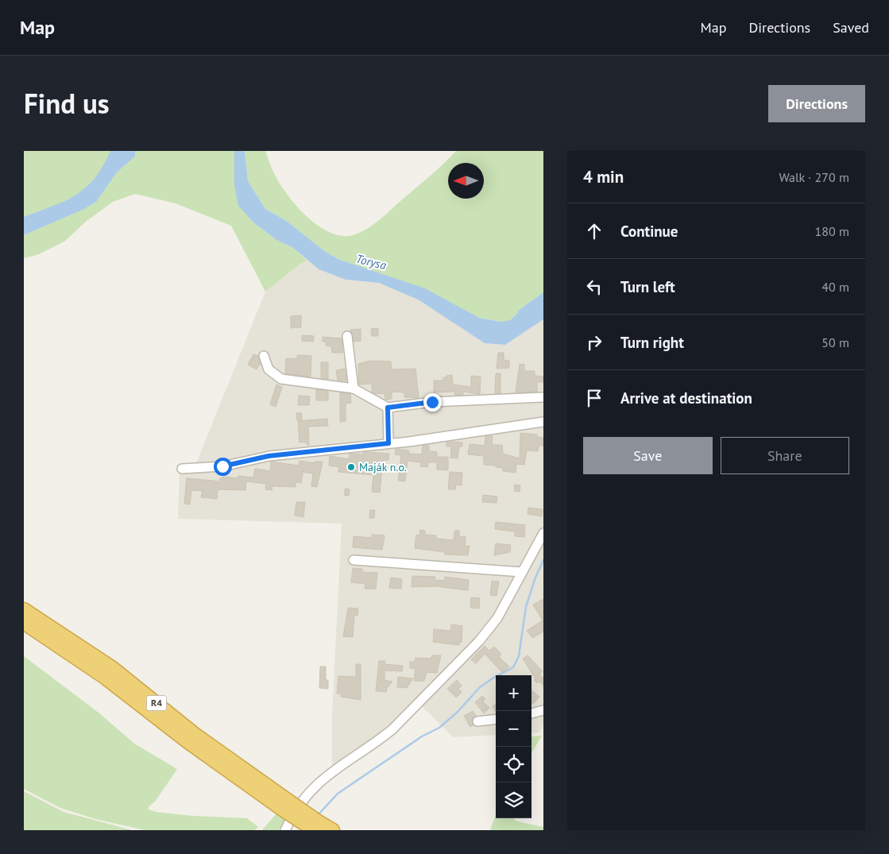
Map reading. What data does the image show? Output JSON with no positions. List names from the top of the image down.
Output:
{
  "streets": {
    "highway": ["R4"]
  },
  "water": ["Torysa"],
  "places": ["Maják n.o."],
  "north": "left",
  "page": {
    "header": "Map",
    "nav": ["Map", "Directions", "Saved"],
    "title": "Find us",
    "buttons": [
      "Directions",
      ["Save", "Share"]
    ],
    "heading": ["4 min", "Walk · 270 m"],
    "list": [
      ["Continue", "180 m"],
      ["Turn left", "40 m"],
      ["Turn right", "50 m"],
      "Arrive at destination"
    ],
    "map_buttons": ["+", "−"]
  }
}
